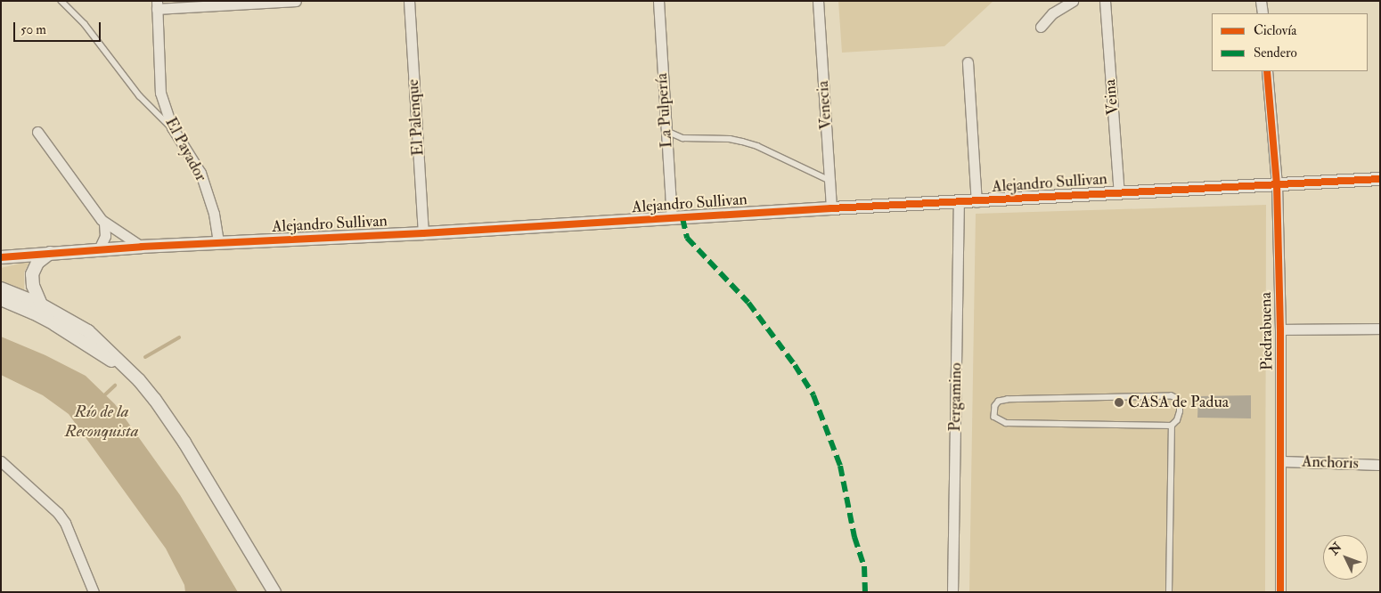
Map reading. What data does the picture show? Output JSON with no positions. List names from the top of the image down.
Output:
{
  "streets": {
    "street": [
      "Veina",
      "Venecia",
      "La Pulpería",
      "El Palenque",
      "El Payador",
      "Alejandro Sullivan",
      "Piedrabuena",
      "Pergamino",
      "Anchoris"
    ]
  },
  "crossings": [
    ["Veina", "Alejandro Sullivan"],
    ["Venecia", "Alejandro Sullivan"],
    ["La Pulpería", "Alejandro Sullivan"],
    ["El Palenque", "Alejandro Sullivan"],
    ["El Payador", "Alejandro Sullivan"],
    ["Alejandro Sullivan", "Piedrabuena"],
    ["Alejandro Sullivan", "Pergamino"],
    ["Piedrabuena", "Anchoris"]
  ],
  "water": ["Río de la Reconquista"],
  "places": ["CASA de Padua"],
  "legend": ["Ciclovía", "Sendero"],
  "scale_bar": "50 m",
  "north": "top left"
}
